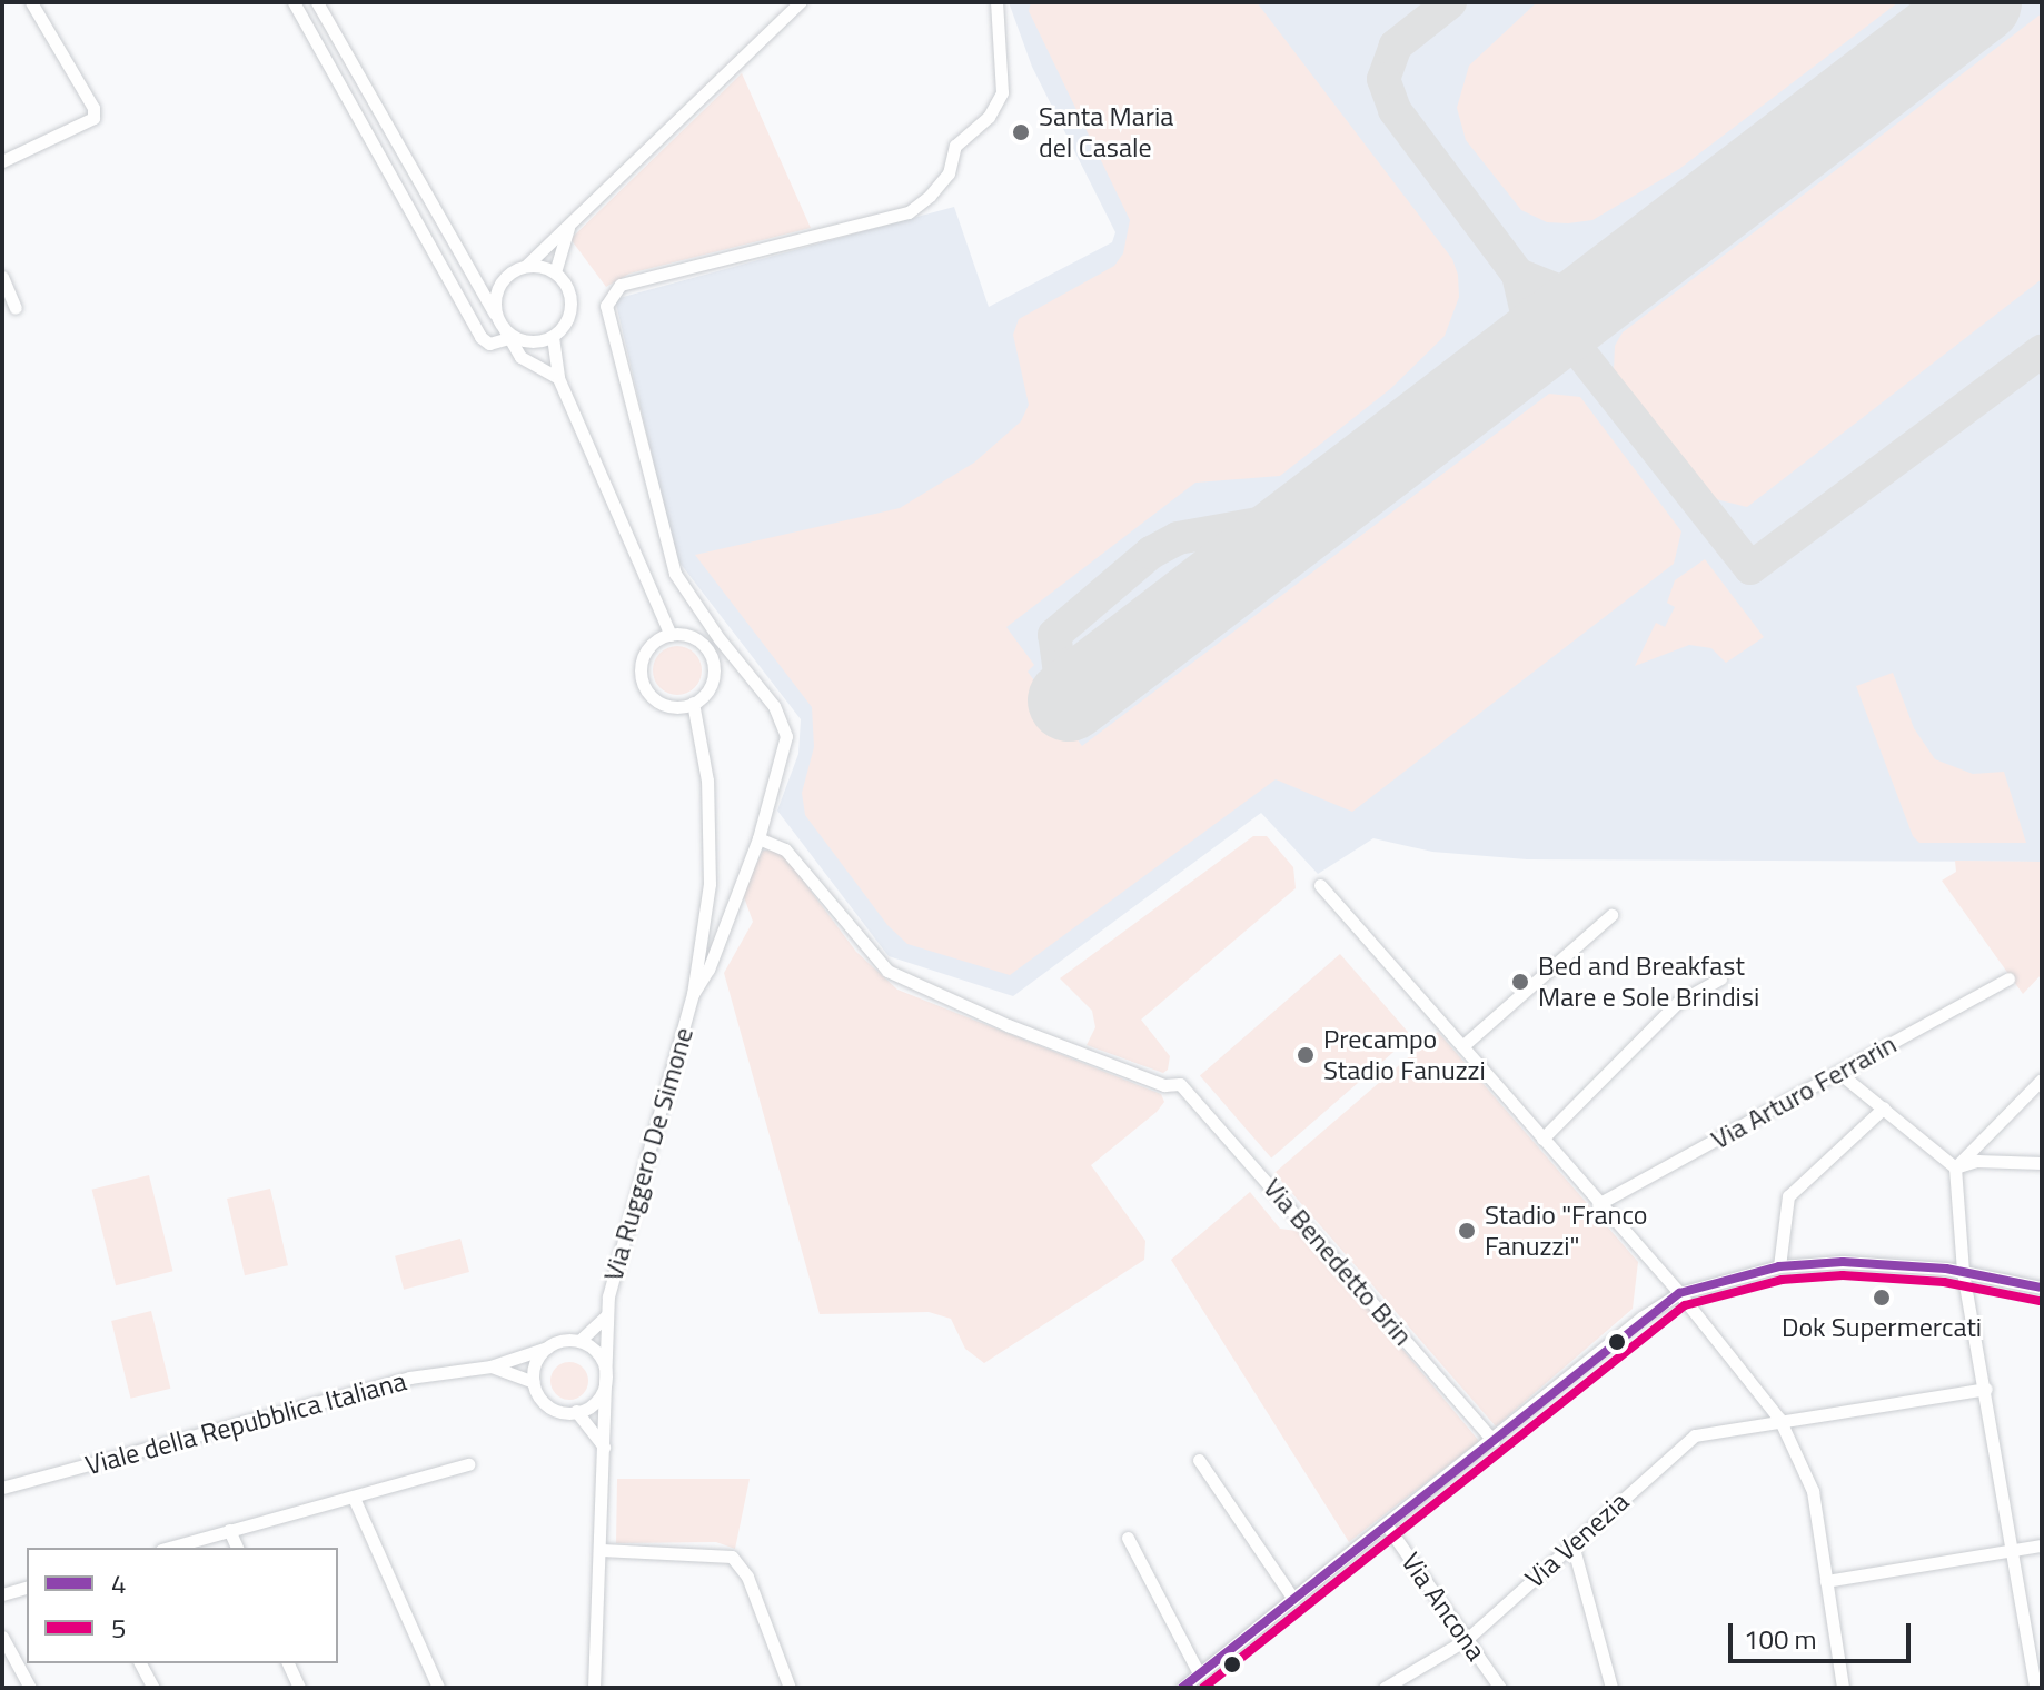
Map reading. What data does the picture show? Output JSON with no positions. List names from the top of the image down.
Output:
{
  "streets": {
    "street": [
      "Via Arturo Ferrarin",
      "Via Ruggero De Simone",
      "Via Benedetto Brin",
      "Viale della Repubblica Italiana",
      "Via Venezia",
      "Via Ancona"
    ]
  },
  "crossings": [
    ["Via Ruggero De Simone", "Viale della Repubblica Italiana"],
    ["Via Venezia", "Via Ancona"]
  ],
  "places": [
    "Santa Maria del Casale",
    "Bed and Breakfast Mare e Sole Brindisi",
    "Precampo Stadio Fanuzzi",
    "Stadio \"Franco Fanuzzi\"",
    "Dok Supermercati"
  ],
  "lines": ["transit line 4", "transit line 5"],
  "legend": ["4", "5"],
  "scale_bar": "100 m"
}
